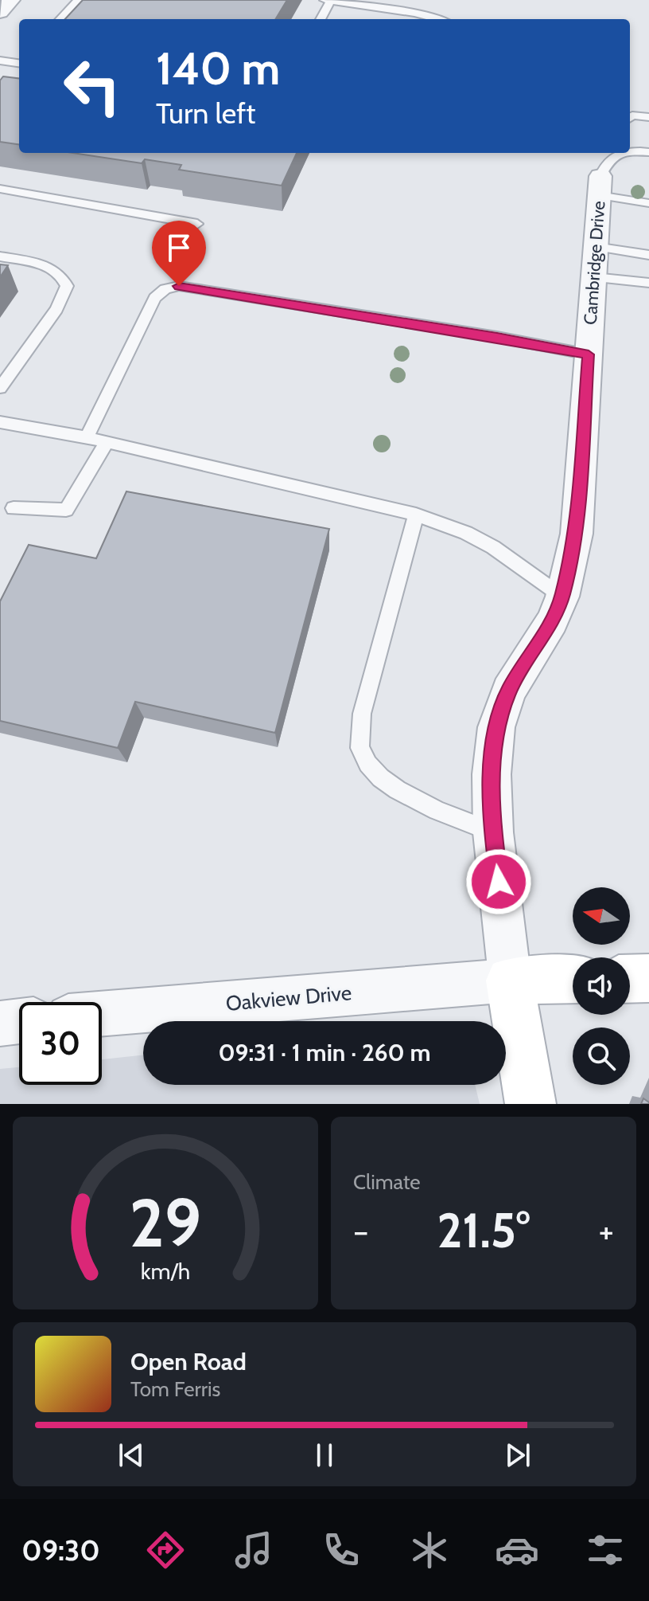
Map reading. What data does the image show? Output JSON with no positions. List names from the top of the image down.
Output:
{
  "streets": {
    "street": ["Cambridge Drive", "Oakview Drive"]
  },
  "crossings": [
    ["Cambridge Drive", "Oakview Drive"]
  ],
  "north": "left",
  "page": {
    "turn": ["140 m", "Turn left"],
    "limit": "30",
    "trip": "09:31 · 1 min · 260 m",
    "tile": "Climate",
    "heat": ["−", "21.5°", "+"],
    "song": ["Open Road", "Tom Ferris"],
    "tabs": "09:30",
    "gauge": ["29", "km/h"]
  }
}
